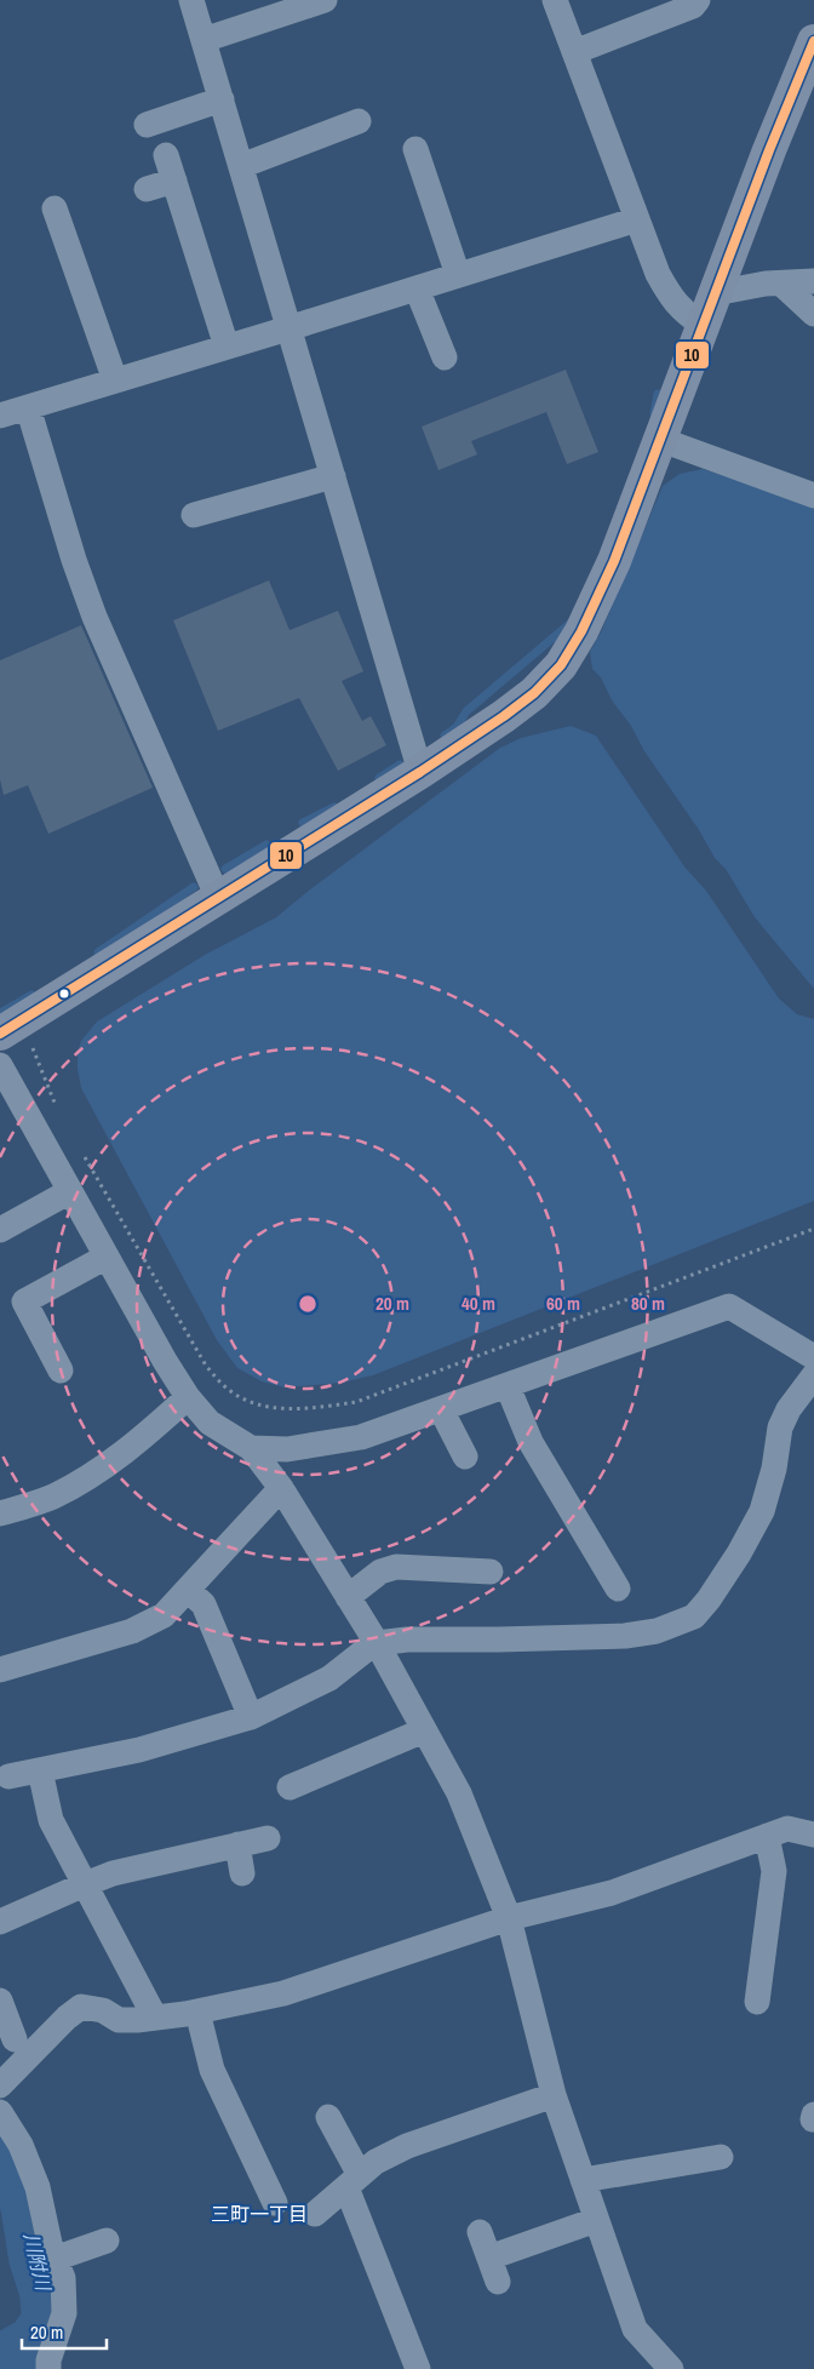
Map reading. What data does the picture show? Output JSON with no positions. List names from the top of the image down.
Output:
{
  "districts": ["三町一丁目"],
  "water": ["川附川"],
  "lines": ["transit line 10"],
  "scale_bar": "20 m",
  "rings": [
    "20 m",
    "40 m",
    "60 m",
    "80 m"
  ]
}
